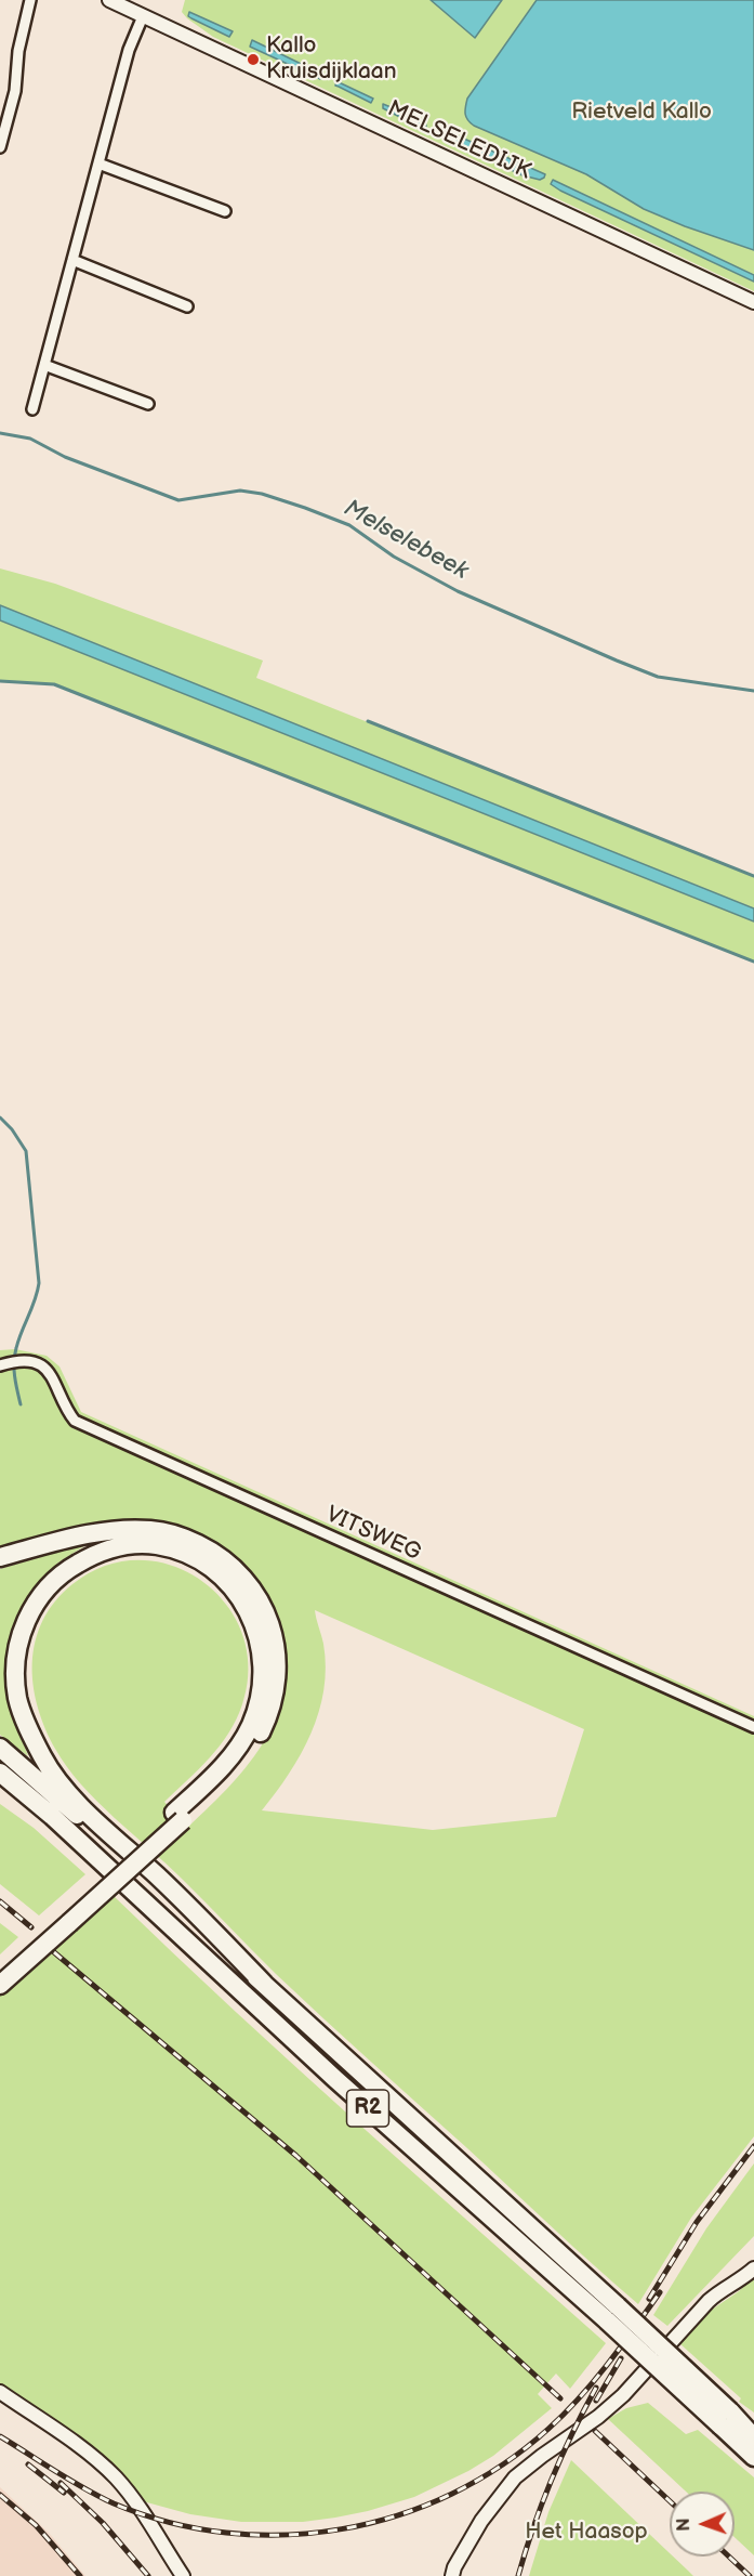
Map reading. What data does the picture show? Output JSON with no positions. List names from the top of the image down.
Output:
{
  "streets": {
    "highway": ["R2"],
    "main road": ["MELSELEDIJK"],
    "street": ["VITSWEG"]
  },
  "water": ["Melselebeek"],
  "parks": ["Rietveld Kallo", "Het Haasop"],
  "places": ["Kallo Kruisdijklaan"],
  "north": "left"
}
